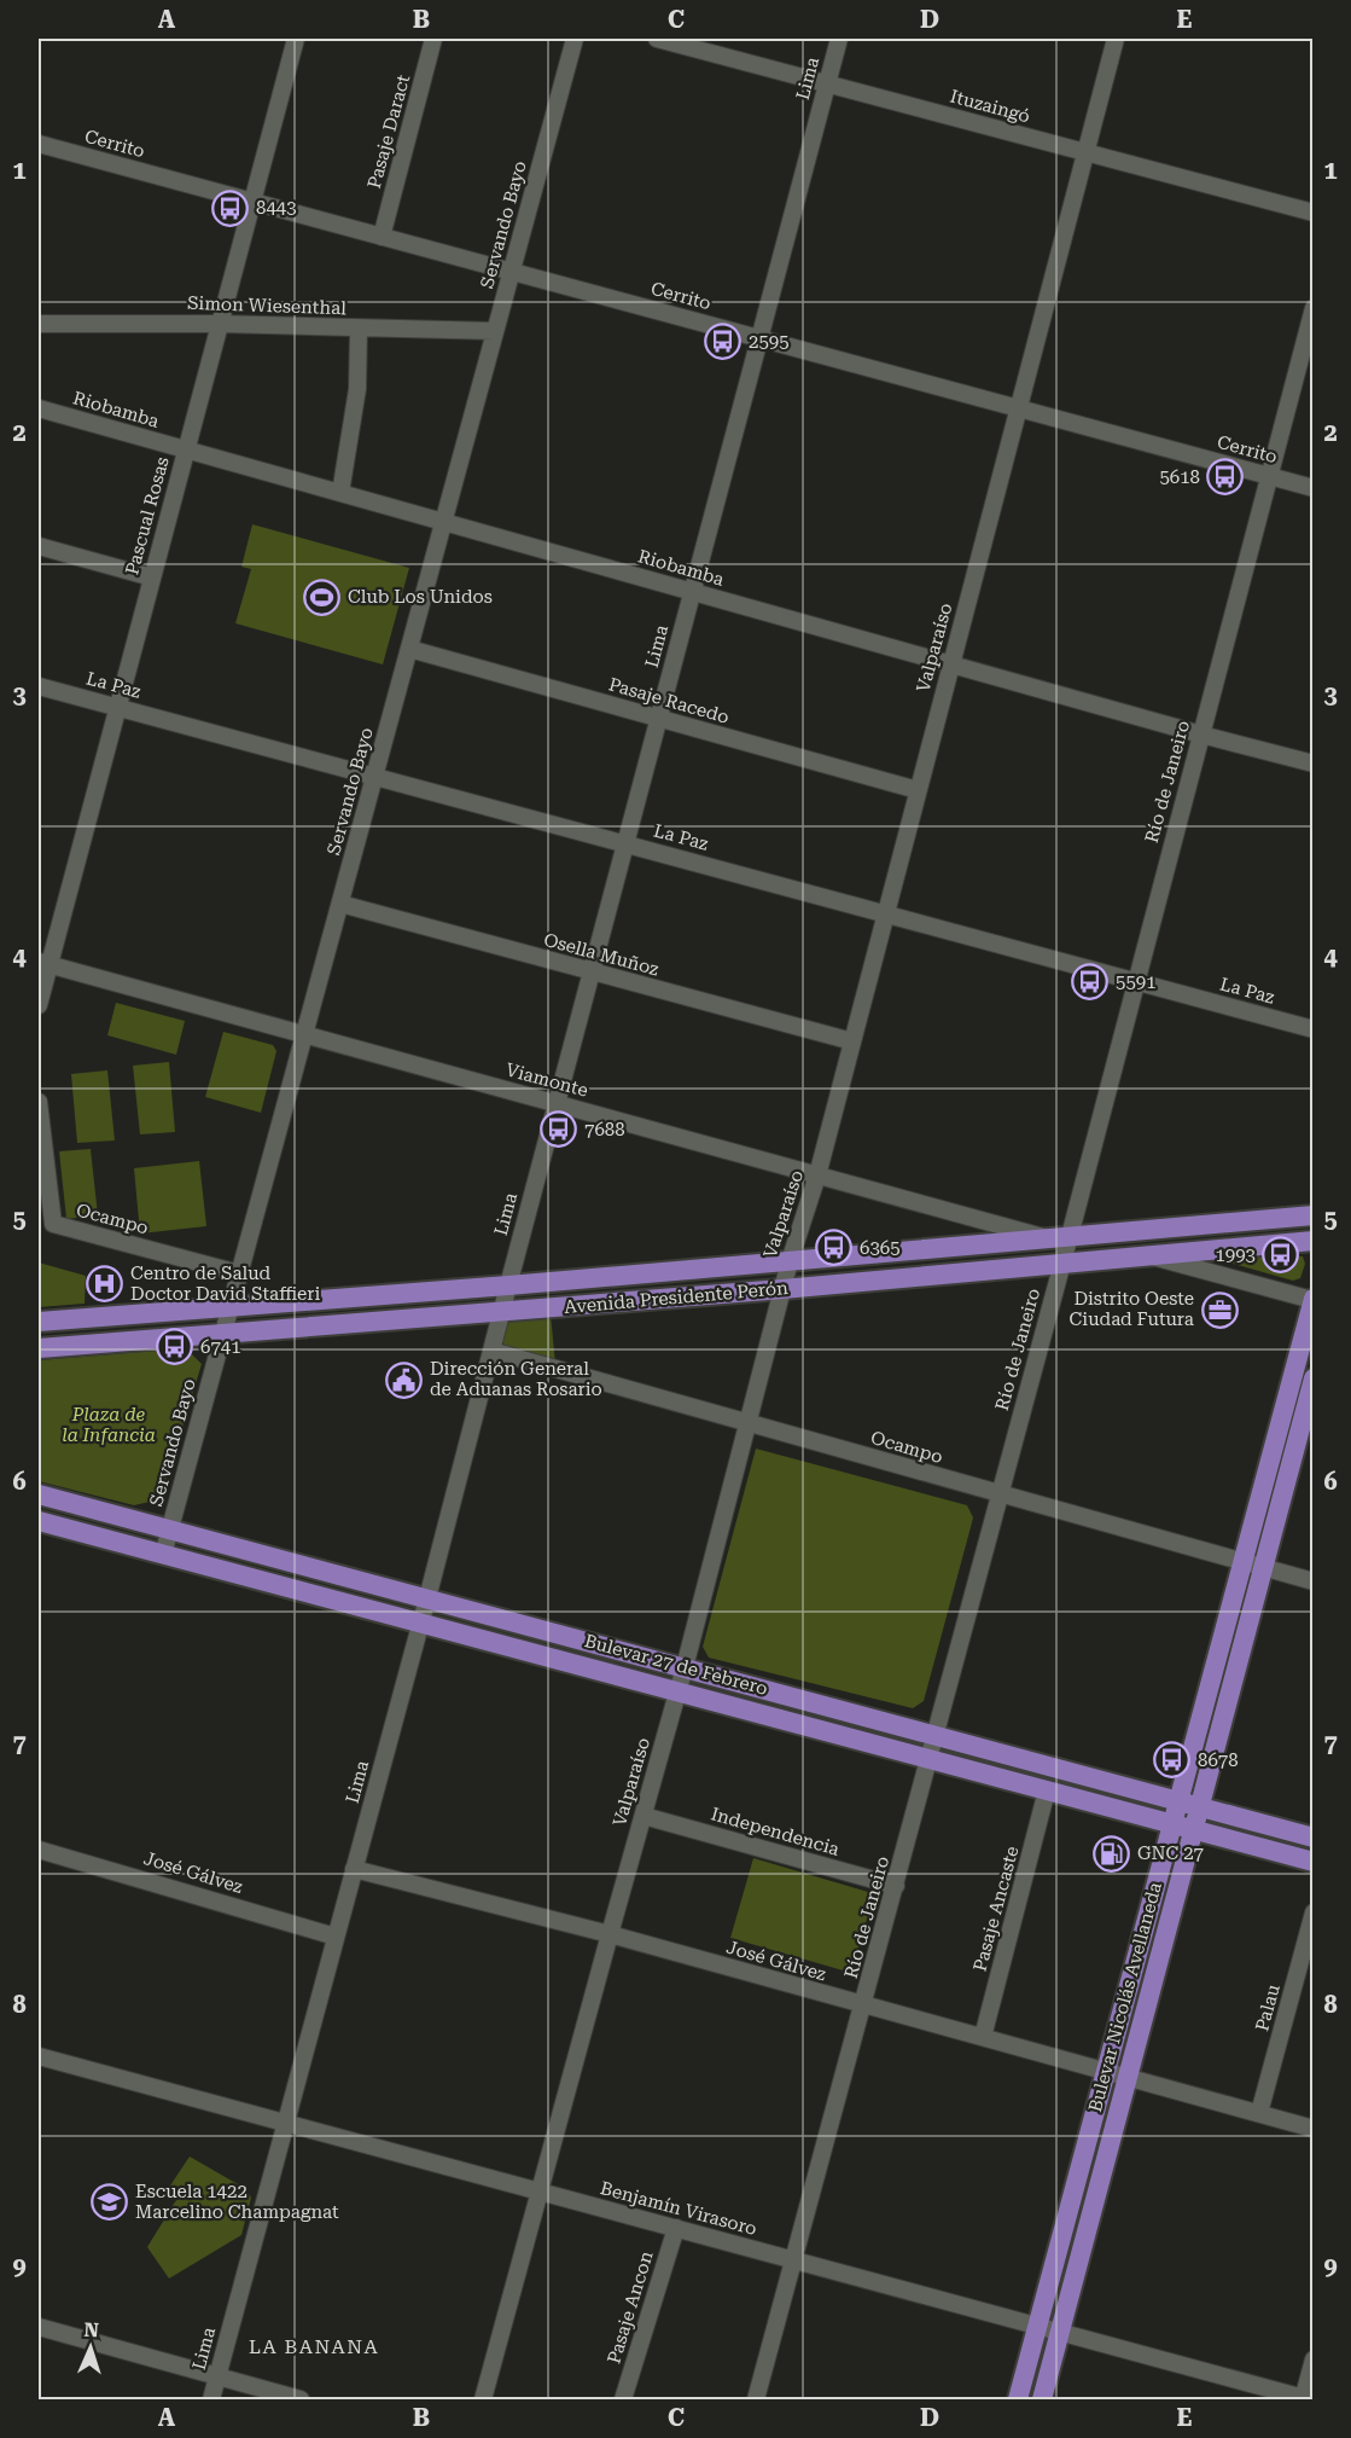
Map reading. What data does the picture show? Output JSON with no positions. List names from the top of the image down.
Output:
{
  "streets": {
    "main road": ["Avenida Presidente Perón", "Bulevar 27 de Febrero", "Bulevar Nicolás Avellaneda"],
    "street": [
      "Lima",
      "Ituzaingó",
      "Pasaje Daract",
      "Cerrito",
      "Servando Bayo",
      "Simon Wiesenthal",
      "Riobamba",
      "Pascual Rosas",
      "Valparaíso",
      "La Paz",
      "Pasaje Racedo",
      "Río de Janeiro",
      "Osella Muñoz",
      "Viamonte",
      "Ocampo",
      "Independencia",
      "José Gálvez",
      "Pasaje Ancaste",
      "Palau",
      "Benjamín Virasoro",
      "Pasaje Ancon"
    ]
  },
  "crossings": [
    ["Lima", "Ituzaingó"],
    ["Lima", "Cerrito"],
    ["Lima", "Riobamba"],
    ["Lima", "La Paz"],
    ["Lima", "Pasaje Racedo"],
    ["Lima", "Osella Muñoz"],
    ["Lima", "Viamonte"],
    ["Lima", "Ocampo"],
    ["Lima", "Avenida Presidente Perón"],
    ["Lima", "Bulevar 27 de Febrero"],
    ["Lima", "José Gálvez"],
    ["Lima", "Benjamín Virasoro"],
    ["Ituzaingó", "Valparaíso"],
    ["Pasaje Daract", "Cerrito"],
    ["Cerrito", "Servando Bayo"],
    ["Cerrito", "Pascual Rosas"],
    ["Cerrito", "Valparaíso"],
    ["Cerrito", "Río de Janeiro"],
    ["Servando Bayo", "Simon Wiesenthal"],
    ["Servando Bayo", "Riobamba"],
    ["Servando Bayo", "La Paz"],
    ["Servando Bayo", "Pasaje Racedo"],
    ["Servando Bayo", "Osella Muñoz"],
    ["Servando Bayo", "Viamonte"],
    ["Servando Bayo", "Ocampo"],
    ["Servando Bayo", "Avenida Presidente Perón"],
    ["Servando Bayo", "Bulevar 27 de Febrero"],
    ["Simon Wiesenthal", "Pascual Rosas"],
    ["Riobamba", "Pascual Rosas"],
    ["Riobamba", "Valparaíso"],
    ["Riobamba", "Río de Janeiro"],
    ["Pascual Rosas", "La Paz"],
    ["Pascual Rosas", "Viamonte"],
    ["Valparaíso", "La Paz"],
    ["Valparaíso", "Pasaje Racedo"],
    ["Valparaíso", "Osella Muñoz"],
    ["Valparaíso", "Viamonte"],
    ["Valparaíso", "Ocampo"],
    ["Valparaíso", "Avenida Presidente Perón"],
    ["Valparaíso", "Bulevar 27 de Febrero"],
    ["Valparaíso", "Independencia"],
    ["Valparaíso", "José Gálvez"],
    ["Valparaíso", "Benjamín Virasoro"],
    ["La Paz", "Río de Janeiro"],
    ["Río de Janeiro", "Ocampo"],
    ["Río de Janeiro", "Avenida Presidente Perón"],
    ["Río de Janeiro", "Bulevar 27 de Febrero"],
    ["Río de Janeiro", "Independencia"],
    ["Río de Janeiro", "José Gálvez"],
    ["Río de Janeiro", "Benjamín Virasoro"],
    ["Viamonte", "Avenida Presidente Perón"],
    ["Ocampo", "Bulevar Nicolás Avellaneda"],
    ["Bulevar 27 de Febrero", "Pasaje Ancaste"],
    ["Bulevar 27 de Febrero", "Bulevar Nicolás Avellaneda"],
    ["José Gálvez", "Pasaje Ancaste"],
    ["José Gálvez", "Bulevar Nicolás Avellaneda"],
    ["José Gálvez", "Palau"],
    ["Bulevar Nicolás Avellaneda", "Benjamín Virasoro"],
    ["Benjamín Virasoro", "Pasaje Ancon"]
  ],
  "districts": ["LA BANANA"],
  "parks": ["Plaza de la Infancia"],
  "places": {
    "bus stop": [
      "8443",
      "2595",
      "5618",
      "5591",
      "7688",
      "6365",
      "1993",
      "6741",
      "8678"
    ],
    "sports": ["Club Los Unidos"],
    "hospital": ["Centro de Salud Doctor David Staffieri"],
    "office": ["Distrito Oeste Ciudad Futura"],
    "public building": ["Dirección General de Aduanas Rosario"],
    "fuel station": ["GNC 27"],
    "school or university": ["Escuela 1422 Marcelino Champagnat"]
  },
  "north": "top",
  "grid": {
    "columns": [
      "A",
      "B",
      "C",
      "D",
      "E"
    ],
    "rows": [
      "1",
      "2",
      "3",
      "4",
      "5",
      "6",
      "7",
      "8",
      "9"
    ]
  }
}
